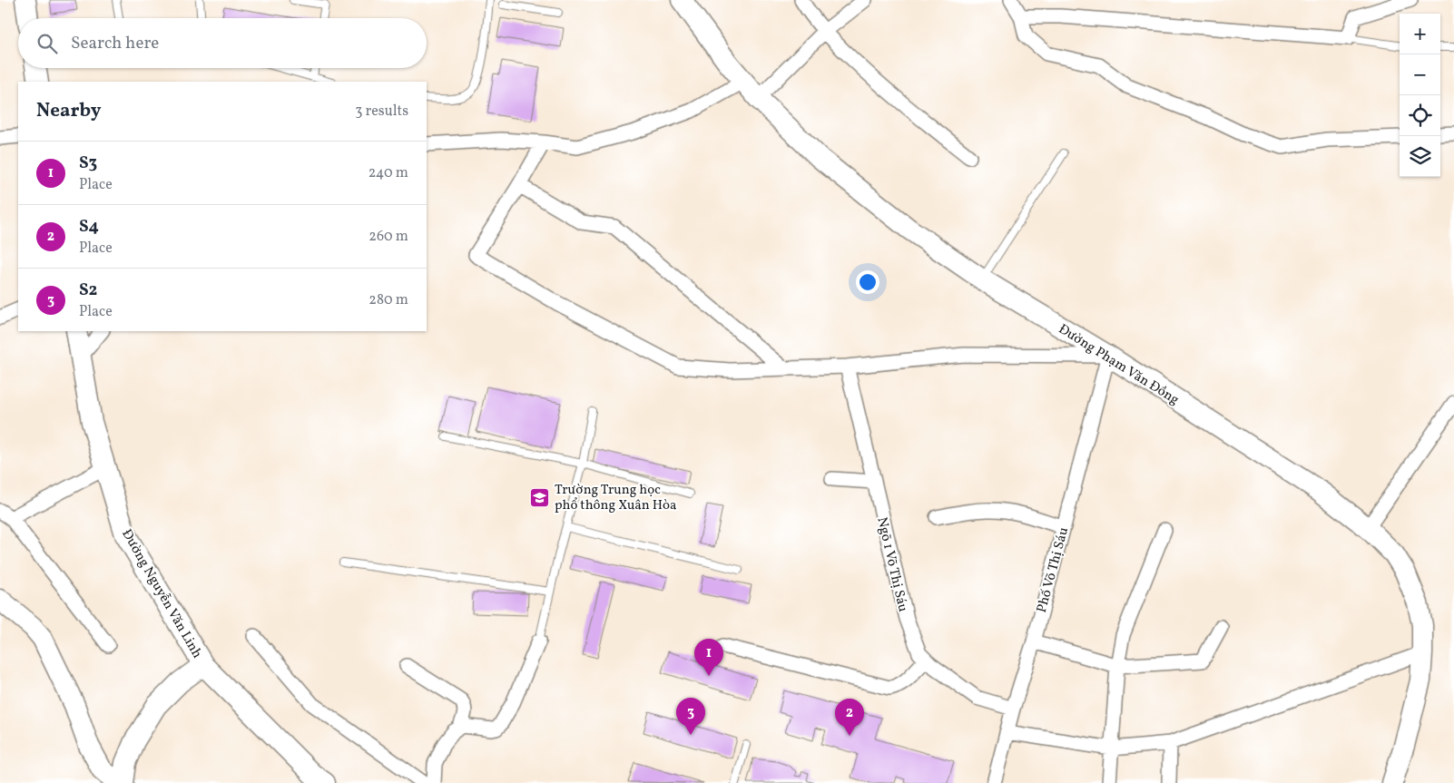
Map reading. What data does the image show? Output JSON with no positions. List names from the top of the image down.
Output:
{
  "streets": {
    "street": [
      "Đường Phạm Văn Đồng",
      "Ngõ 1 Võ Thị Sáu",
      "Phố Võ Thị Sáu",
      "Đường Nguyễn Văn Linh"
    ]
  },
  "crossings": [
    ["Đường Phạm Văn Đồng", "Phố Võ Thị Sáu"],
    ["Ngõ 1 Võ Thị Sáu", "Phố Võ Thị Sáu"]
  ],
  "places": {
    "school or university": ["Trường Trung học phổ thông Xuân Hòa"]
  },
  "page": {
    "map_buttons": ["+", "−"],
    "search": "Search here",
    "heading": ["Nearby", "3 results"],
    "list": [
      {
        "mark": "1",
        "name": "S3",
        "note": "Place",
        "value": "240 m"
      },
      {
        "mark": "2",
        "name": "S4",
        "note": "Place",
        "value": "260 m"
      },
      {
        "mark": "3",
        "name": "S2",
        "note": "Place",
        "value": "280 m"
      }
    ],
    "pins": ["1", "3", "2"]
  }
}
